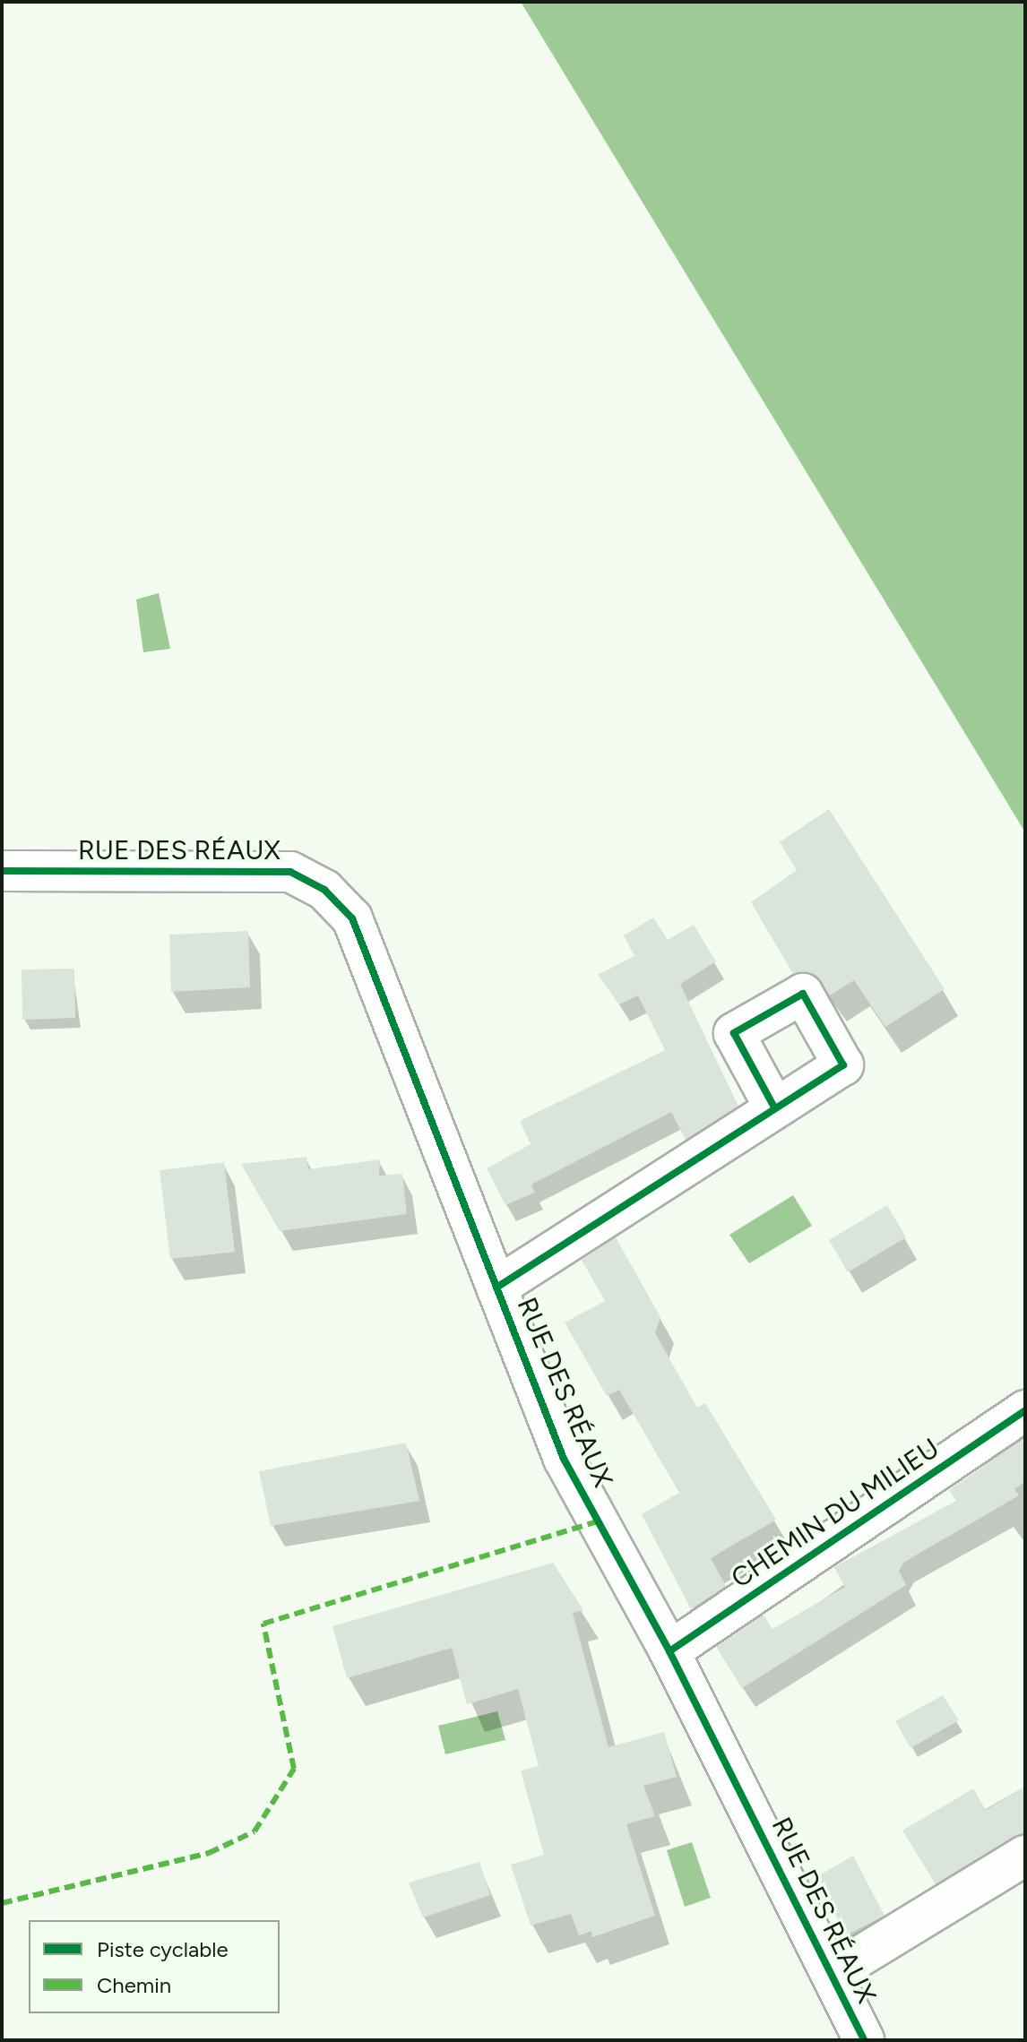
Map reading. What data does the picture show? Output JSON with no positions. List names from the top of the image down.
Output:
{
  "streets": {
    "street": ["RUE DES RÉAUX", "CHEMIN DU MILIEU"]
  },
  "crossings": [
    ["RUE DES RÉAUX", "CHEMIN DU MILIEU"]
  ],
  "legend": ["Piste cyclable", "Chemin"]
}
